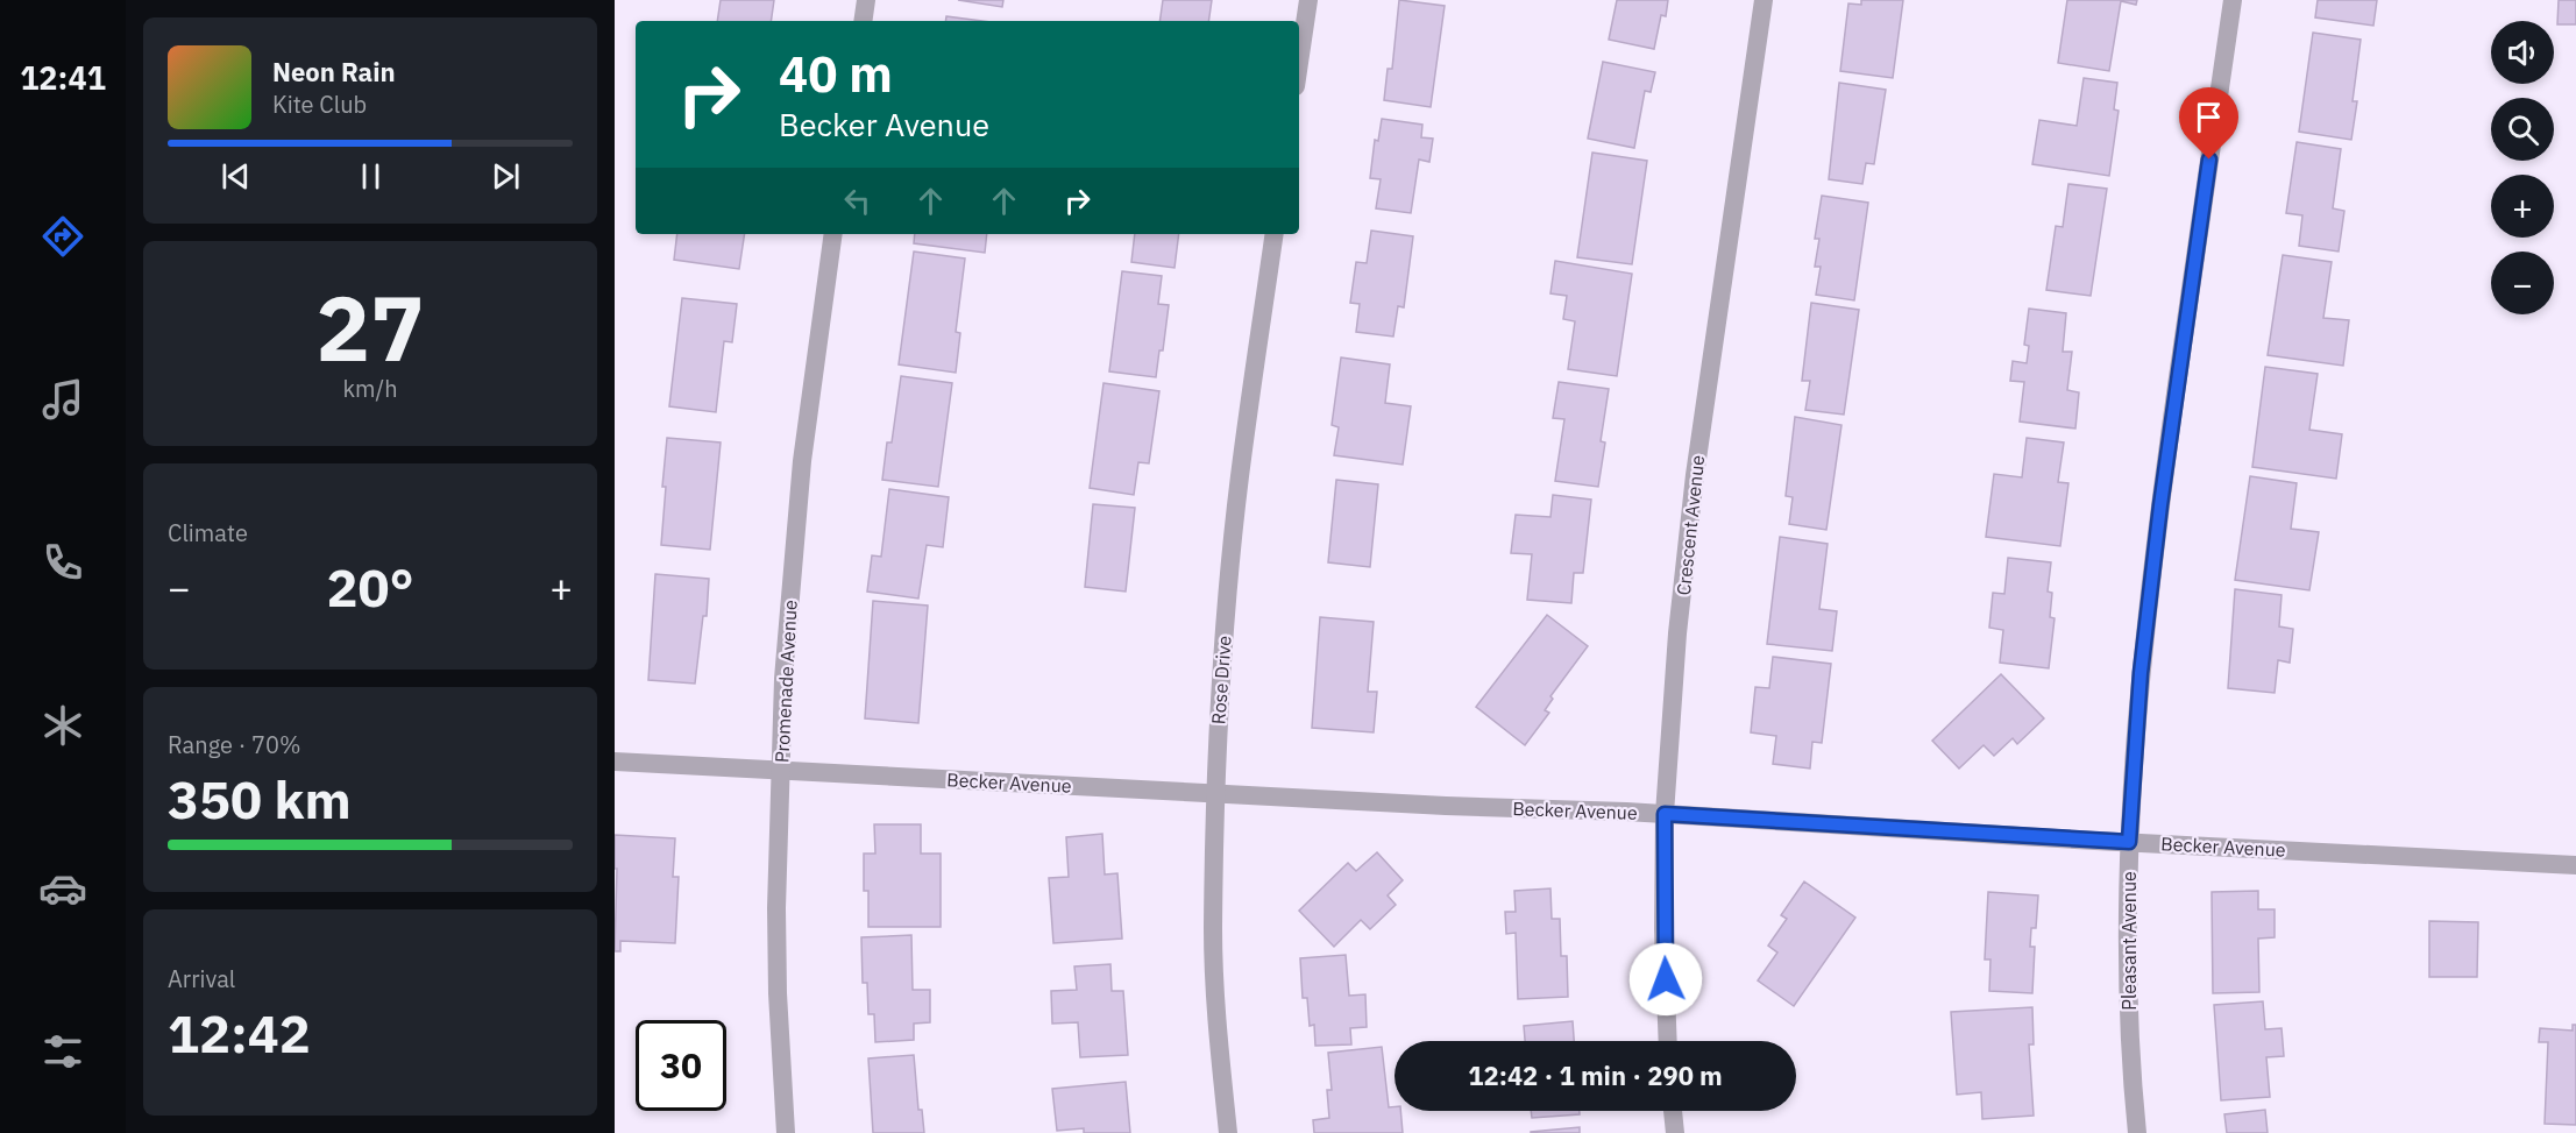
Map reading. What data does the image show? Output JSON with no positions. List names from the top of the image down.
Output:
{
  "streets": {
    "street": [
      "Crescent Avenue",
      "Rose Drive",
      "Promenade Avenue",
      "Becker Avenue",
      "Pleasant Avenue"
    ]
  },
  "crossings": [
    ["Crescent Avenue", "Becker Avenue"],
    ["Rose Drive", "Becker Avenue"],
    ["Promenade Avenue", "Becker Avenue"],
    ["Becker Avenue", "Pleasant Avenue"]
  ],
  "page": {
    "tabs": "12:41",
    "map_buttons": ["+", "−"],
    "turn": ["40 m", "Becker Avenue"],
    "song": ["Neon Rain", "Kite Club"],
    "tile": [
      ["27", "km/h"],
      "Climate",
      ["Range · 70%", "350 km"],
      ["Arrival", "12:42"]
    ],
    "heat": ["−", "20°", "+"],
    "limit": "30",
    "trip": "12:42 · 1 min · 290 m"
  }
}
